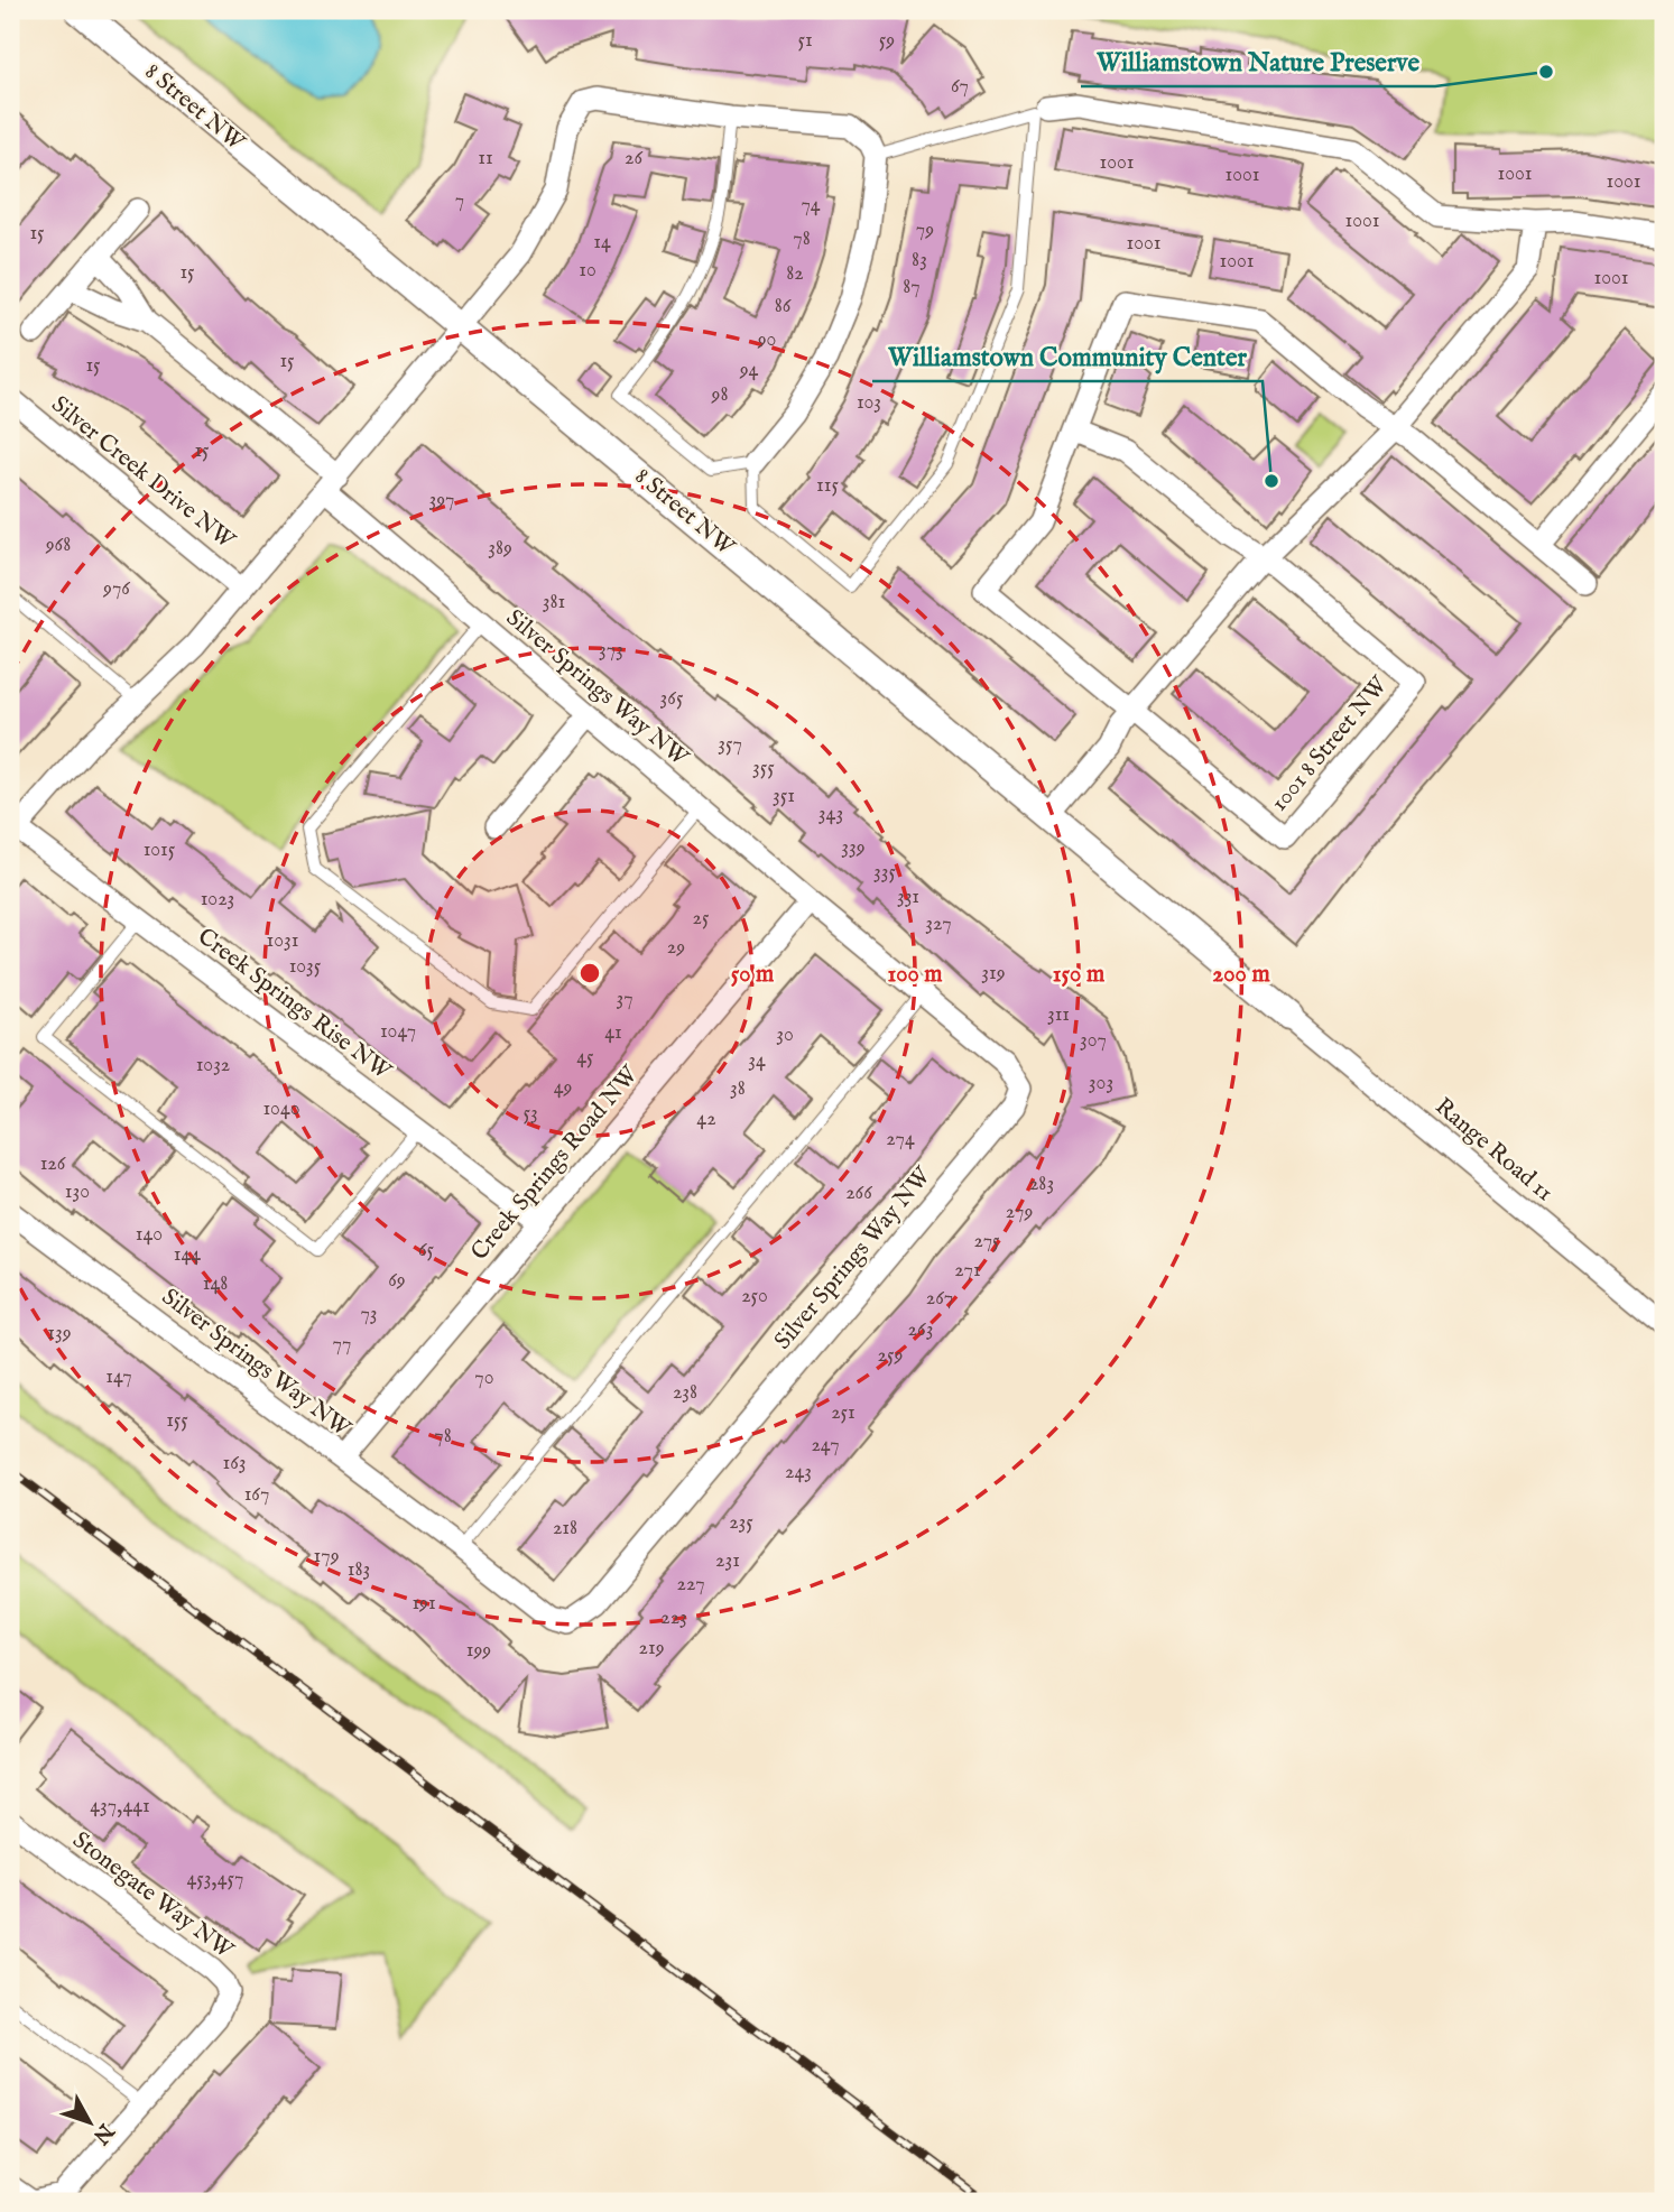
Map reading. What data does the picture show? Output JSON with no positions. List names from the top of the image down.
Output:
{
  "streets": {
    "street": [
      "8 Street NW",
      "Silver Creek Drive NW",
      "Silver Springs Way NW",
      "1001 8 Street NW",
      "Creek Springs Rise NW",
      "Range Road 11",
      "Creek Springs Road NW",
      "Stonegate Way NW"
    ]
  },
  "crossings": [
    ["8 Street NW", "Range Road 11"],
    ["Silver Springs Way NW", "Creek Springs Road NW"],
    ["Creek Springs Rise NW", "Creek Springs Road NW"]
  ],
  "places": ["Williamstown Nature Preserve", "Williamstown Community Center"],
  "house_numbers": [
    "51",
    "59",
    "67",
    "11",
    "26",
    "1001",
    "1001",
    "1001",
    "1001",
    "7",
    "74",
    "1001",
    "79",
    "15",
    "78",
    "14",
    "1001",
    "83",
    "1001",
    "10",
    "15",
    "82",
    "1001",
    "87",
    "86",
    "90",
    "15",
    "15",
    "94",
    "98",
    "103",
    "15",
    "115",
    "397",
    "968",
    "389",
    "976",
    "381",
    "373",
    "365",
    "357",
    "355",
    "351",
    "343",
    "339",
    "1015",
    "335",
    "331",
    "1023",
    "25",
    "327",
    "1031",
    "29",
    "1035",
    "319",
    "37",
    "311",
    "1047",
    "41",
    "30",
    "307",
    "45",
    "34",
    "1032",
    "303",
    "49",
    "38",
    "1040",
    "53",
    "42",
    "274",
    "126",
    "283",
    "130",
    "266",
    "279",
    "140",
    "275",
    "65",
    "144",
    "271",
    "69",
    "148",
    "250",
    "267",
    "73",
    "263",
    "139",
    "77",
    "259",
    "147",
    "70",
    "238",
    "251",
    "155",
    "78",
    "247",
    "163",
    "243",
    "167",
    "235",
    "218",
    "179",
    "231",
    "183",
    "227",
    "191",
    "223",
    "219",
    "199",
    "437,441",
    "453,457"
  ],
  "north": "bottom right",
  "rings": [
    "50 m",
    "100 m",
    "150 m",
    "200 m"
  ]
}
